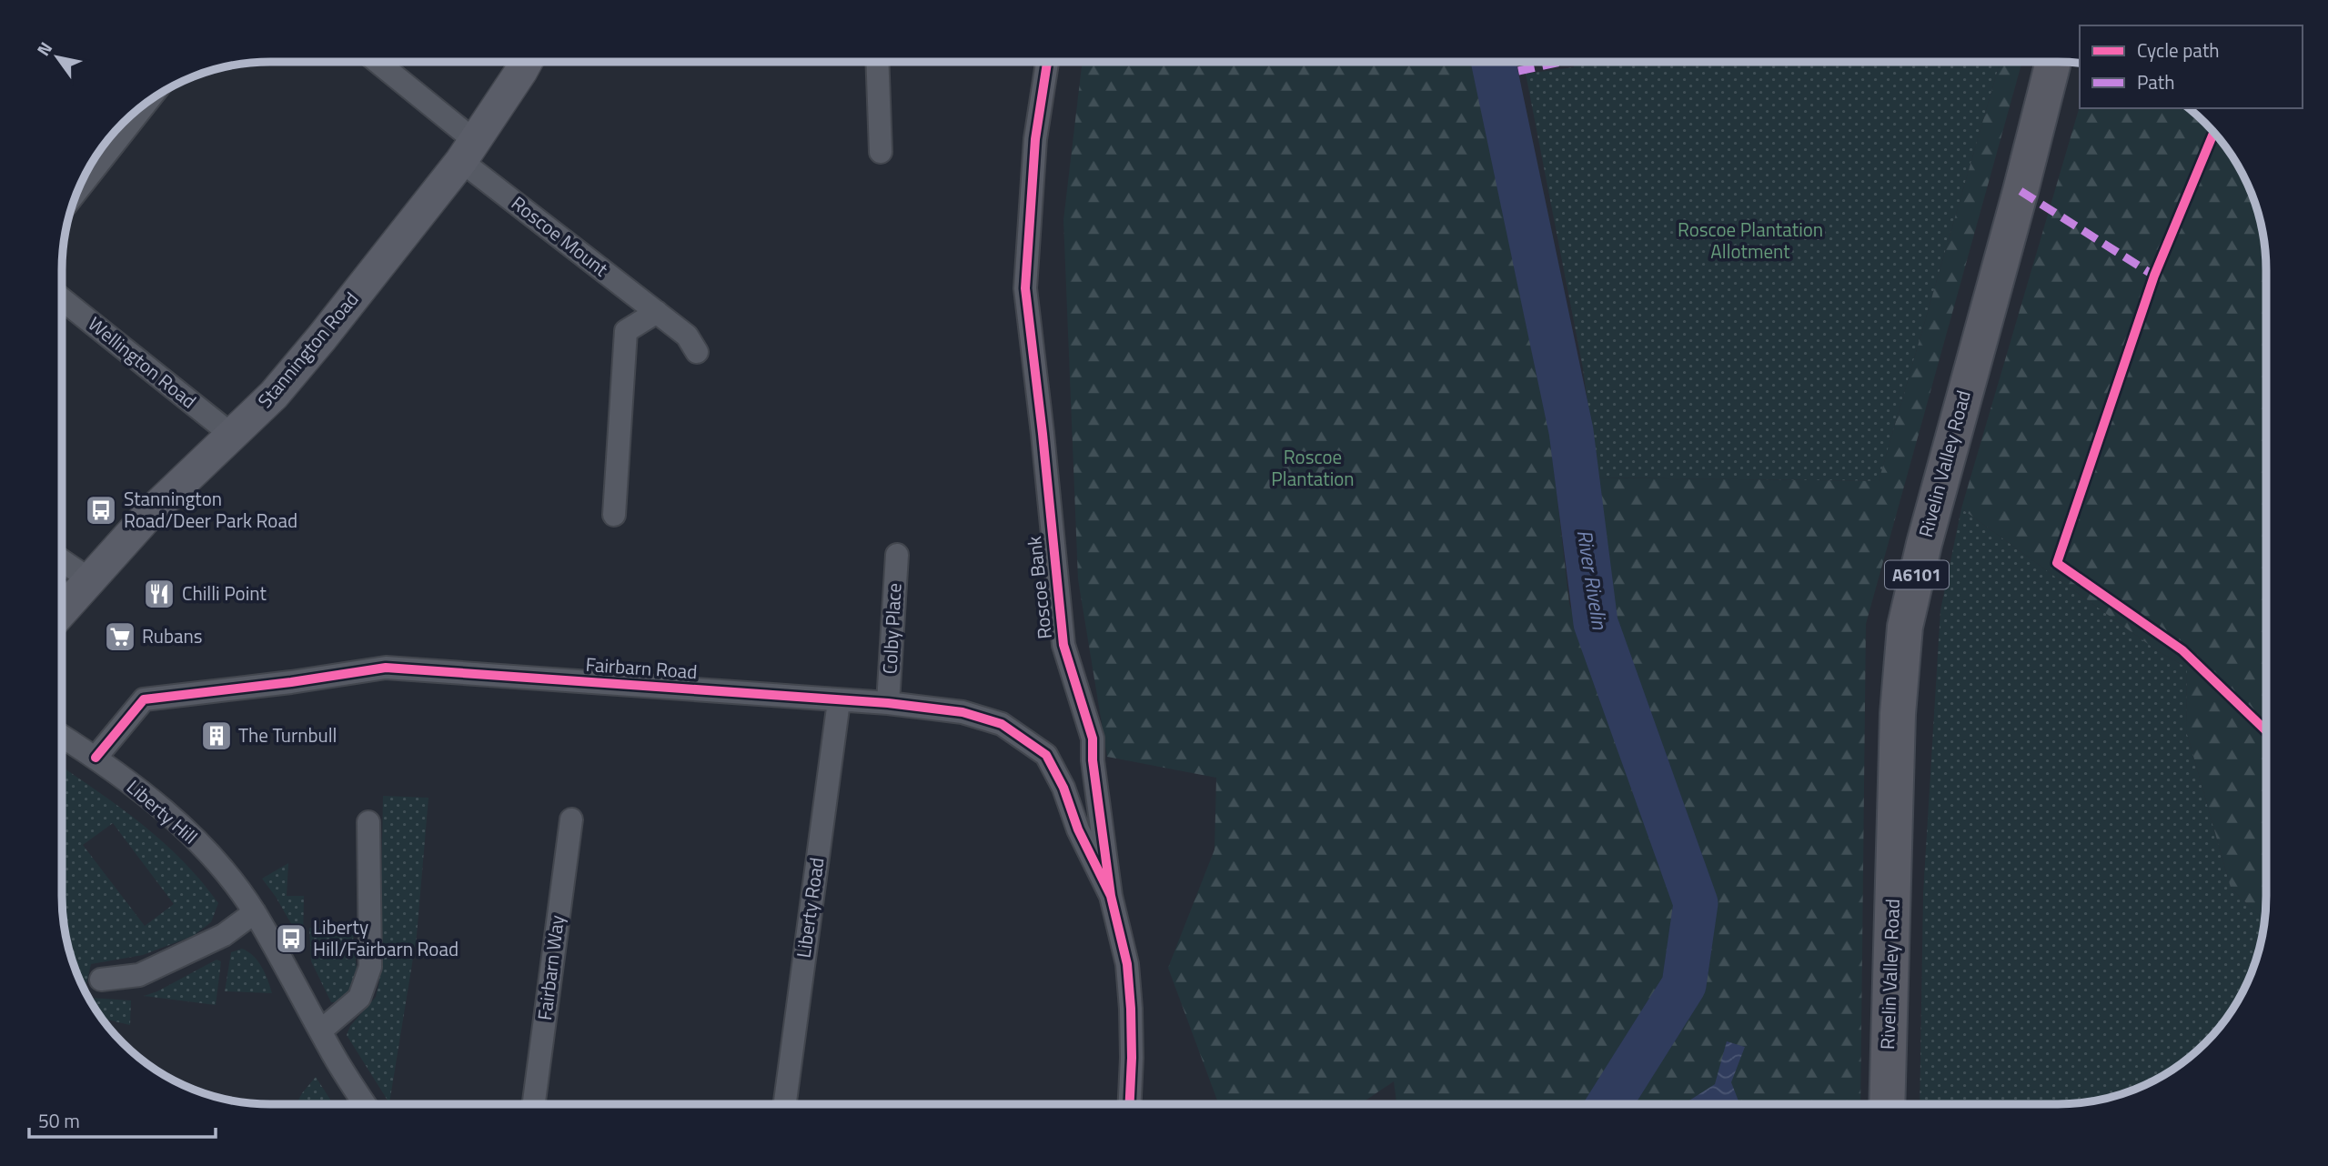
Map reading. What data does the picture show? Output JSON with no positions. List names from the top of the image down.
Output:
{
  "streets": {
    "main road": ["Stannington Road", "Rivelin Valley Road", "A6101"],
    "street": [
      "Roscoe Mount",
      "Wellington Road",
      "Roscoe Bank",
      "Colby Place",
      "Fairbarn Road",
      "Liberty Hill",
      "Liberty Road",
      "Fairbarn Way"
    ]
  },
  "crossings": [
    ["Roscoe Mount", "Stannington Road"],
    ["Stannington Road", "Wellington Road"],
    ["Roscoe Bank", "Fairbarn Road"],
    ["Colby Place", "Fairbarn Road"],
    ["Fairbarn Road", "Liberty Hill"],
    ["Fairbarn Road", "Liberty Road"]
  ],
  "water": ["River Rivelin"],
  "parks": ["Roscoe Plantation Allotment", "Roscoe Plantation"],
  "places": {
    "bus stop": ["Stannington Road/Deer Park Road", "Liberty Hill/Fairbarn Road"],
    "restaurant": ["Chilli Point"],
    "supermarket": ["Rubans"],
    "building": ["The Turnbull"]
  },
  "legend": ["Cycle path", "Path"],
  "scale_bar": "50 m",
  "north": "top left"
}
